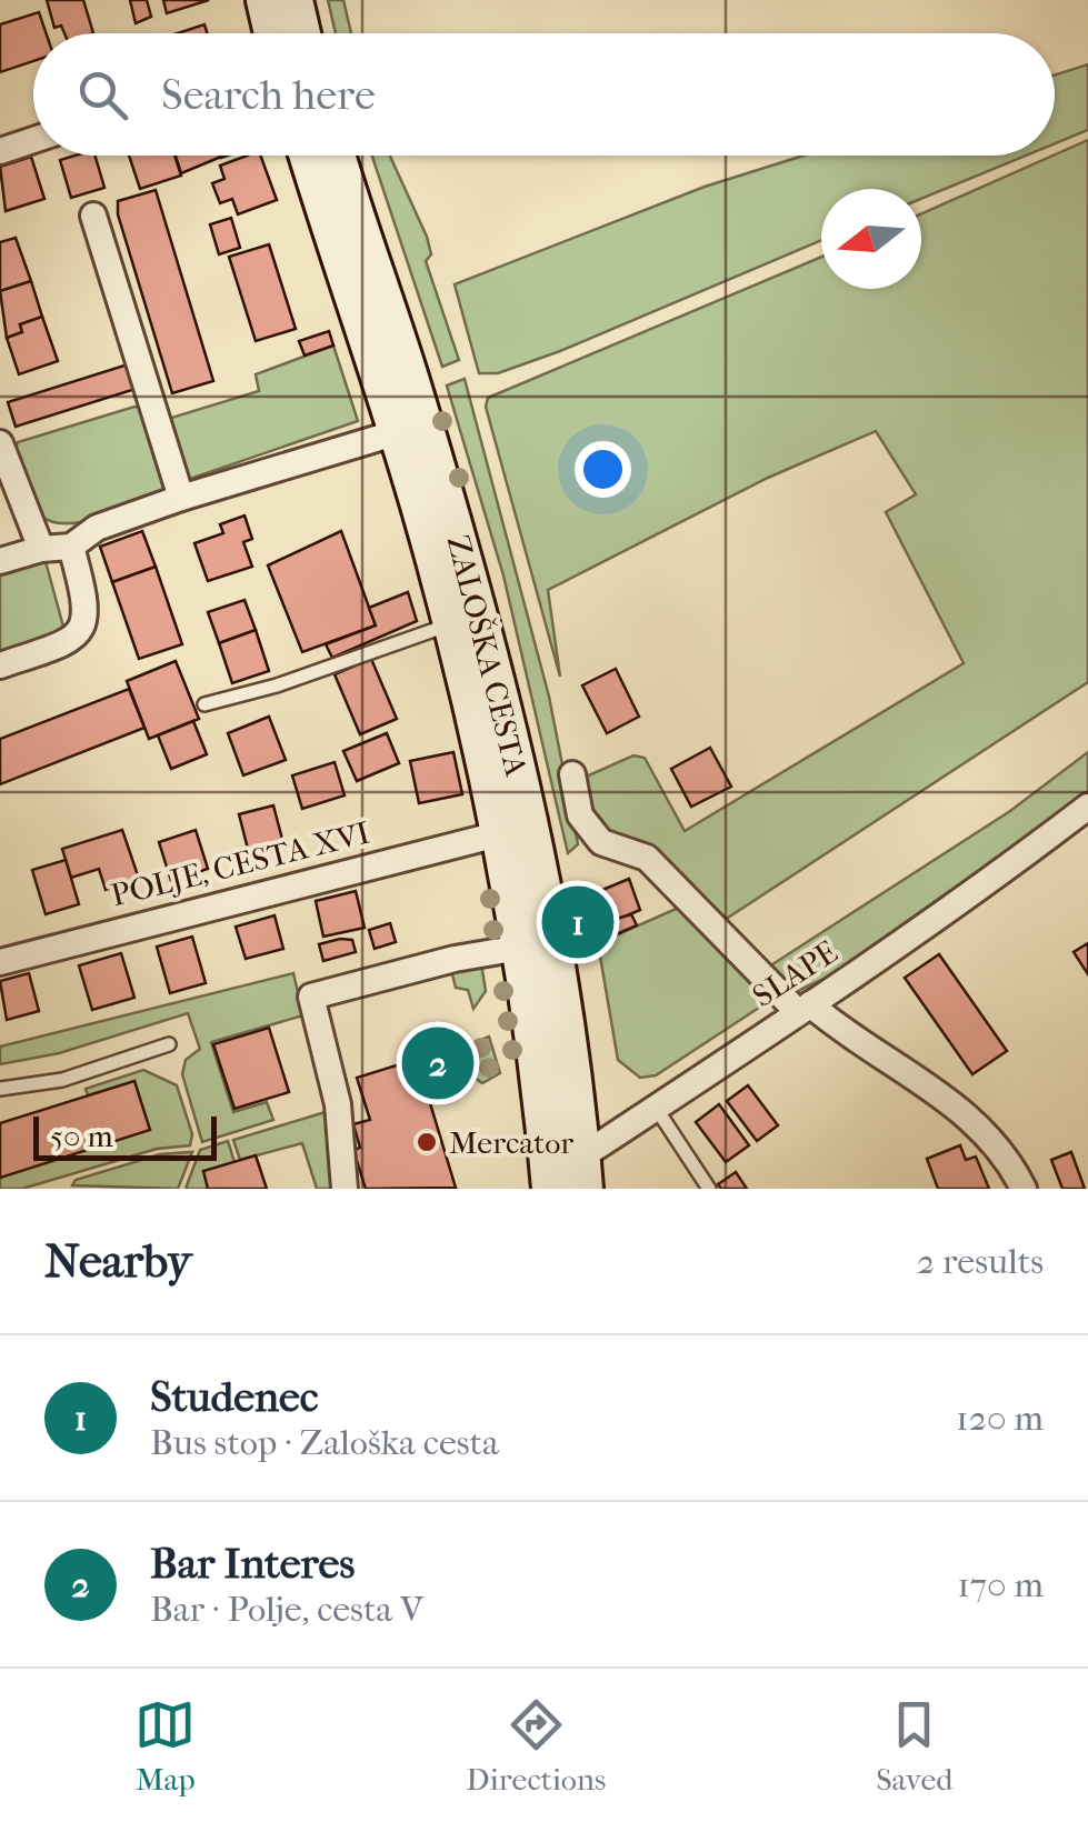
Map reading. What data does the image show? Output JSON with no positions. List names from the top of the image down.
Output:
{
  "streets": {
    "main road": ["ZALOŠKA CESTA"],
    "street": ["POLJE, CESTA XVI", "SLAPE"]
  },
  "crossings": [
    ["ZALOŠKA CESTA", "POLJE, CESTA XVI"],
    ["ZALOŠKA CESTA", "SLAPE"]
  ],
  "places": ["Mercator"],
  "scale_bar": "50 m",
  "north": "left",
  "page": {
    "search": "Search here",
    "pins": ["1", "2"],
    "scale": "50 m",
    "heading": ["Nearby", "2 results"],
    "list": [
      {
        "mark": "1",
        "name": "Studenec",
        "note": "Bus stop · Zaloška cesta",
        "value": "120 m"
      },
      {
        "mark": "2",
        "name": "Bar Interes",
        "note": "Bar · Polje, cesta V",
        "value": "170 m"
      }
    ],
    "nav": ["Map", "Directions", "Saved"]
  }
}
